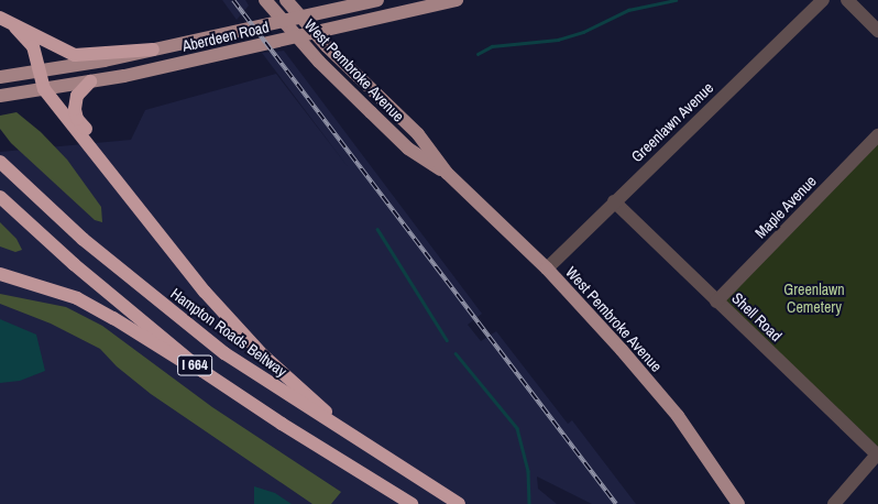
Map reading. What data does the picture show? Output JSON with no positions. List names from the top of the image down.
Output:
{
  "streets": {
    "highway": ["Hampton Roads Beltway", "I 664"],
    "main road": ["Aberdeen Road", "West Pembroke Avenue"],
    "street": ["Greenlawn Avenue", "Maple Avenue", "Shell Road"]
  },
  "crossings": [
    ["Aberdeen Road", "West Pembroke Avenue"],
    ["West Pembroke Avenue", "Greenlawn Avenue"],
    ["Greenlawn Avenue", "Shell Road"],
    ["Maple Avenue", "Shell Road"]
  ],
  "parks": ["Greenlawn Cemetery"]
}
